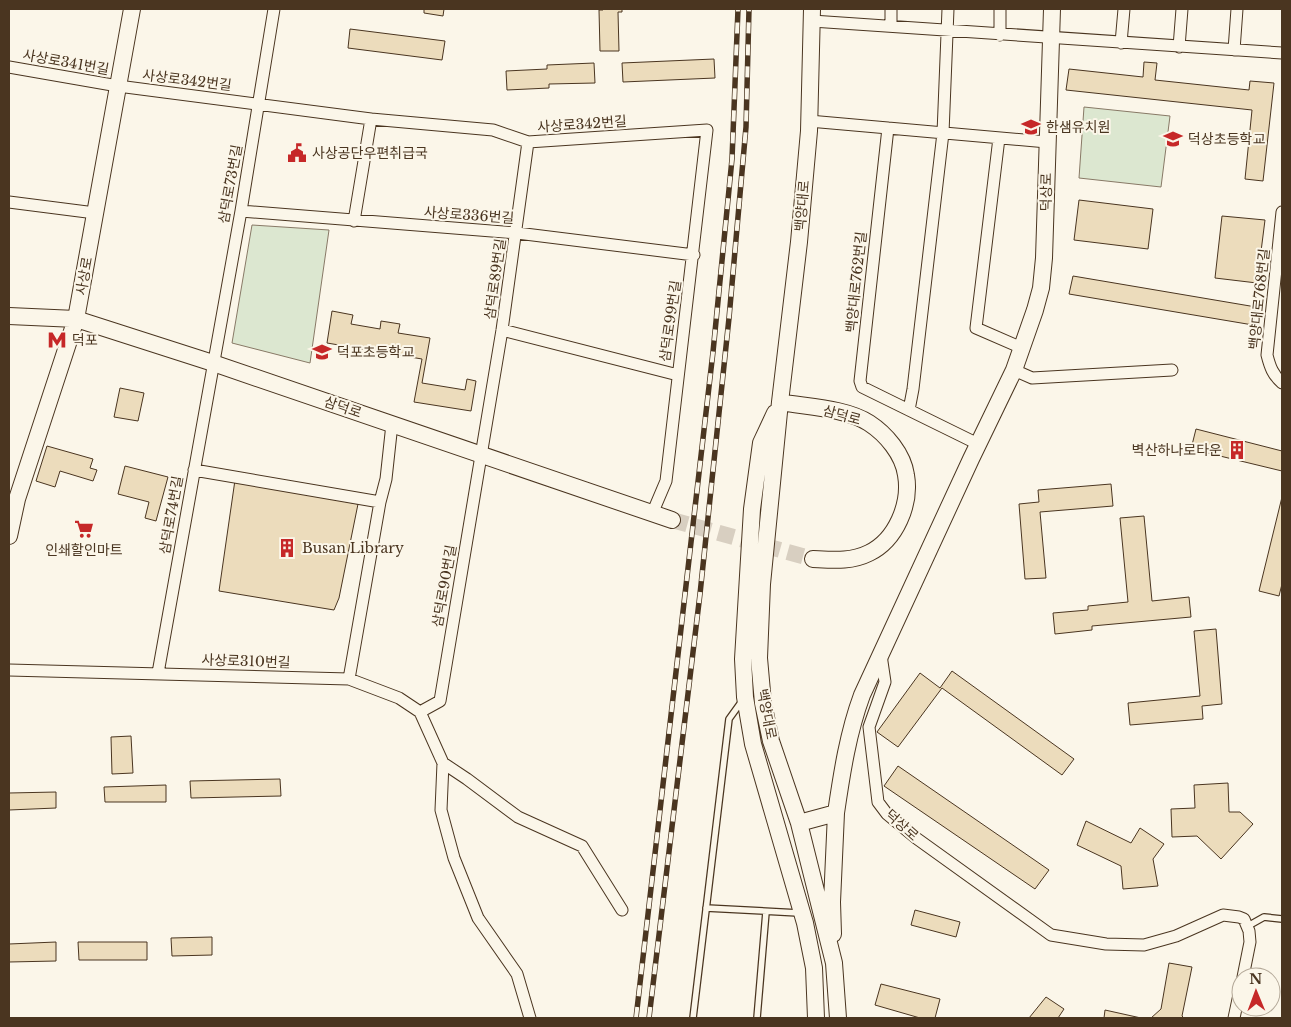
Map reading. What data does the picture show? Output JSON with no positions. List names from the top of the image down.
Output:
{
  "streets": {
    "main road": [
      "덕상로",
      "백양대로",
      "사상로",
      "삼덕로"
    ],
    "street": [
      "사상로341번길",
      "사상로342번길",
      "삼덕로73번길",
      "사상로336번길",
      "삼덕로89번길",
      "백양대로762번길",
      "백양대로768번길",
      "삼덕로99번길",
      "삼덕로74번길",
      "삼덕로90번길",
      "사상로310번길"
    ]
  },
  "crossings": [
    ["사상로341번길", "사상로342번길"],
    ["사상로341번길", "사상로"],
    ["사상로342번길", "삼덕로73번길"],
    ["사상로342번길", "사상로"],
    ["사상로342번길", "삼덕로89번길"],
    ["사상로342번길", "삼덕로99번길"],
    ["삼덕로73번길", "사상로336번길"],
    ["삼덕로73번길", "삼덕로"],
    ["삼덕로73번길", "삼덕로74번길"],
    ["덕상로", "백양대로"],
    ["덕상로", "백양대로762번길"],
    ["백양대로", "삼덕로"],
    ["사상로336번길", "삼덕로89번길"],
    ["사상로336번길", "삼덕로99번길"],
    ["사상로", "삼덕로"],
    ["삼덕로89번길", "삼덕로99번길"],
    ["삼덕로89번길", "삼덕로"],
    ["삼덕로89번길", "삼덕로90번길"],
    ["삼덕로99번길", "삼덕로"],
    ["삼덕로", "삼덕로74번길"],
    ["삼덕로", "삼덕로90번길"],
    ["삼덕로74번길", "사상로310번길"],
    ["삼덕로90번길", "사상로310번길"]
  ],
  "places": {
    "school or university": ["한샘유치원", "덕상초등학교", "덕포초등학교"],
    "public building": ["사상공단우편취급국"],
    "metro station": ["덕포"],
    "building": ["벽산하나로타운", "Busan Library"],
    "supermarket": ["인쇄할인마트"]
  },
  "north": "top"
}
